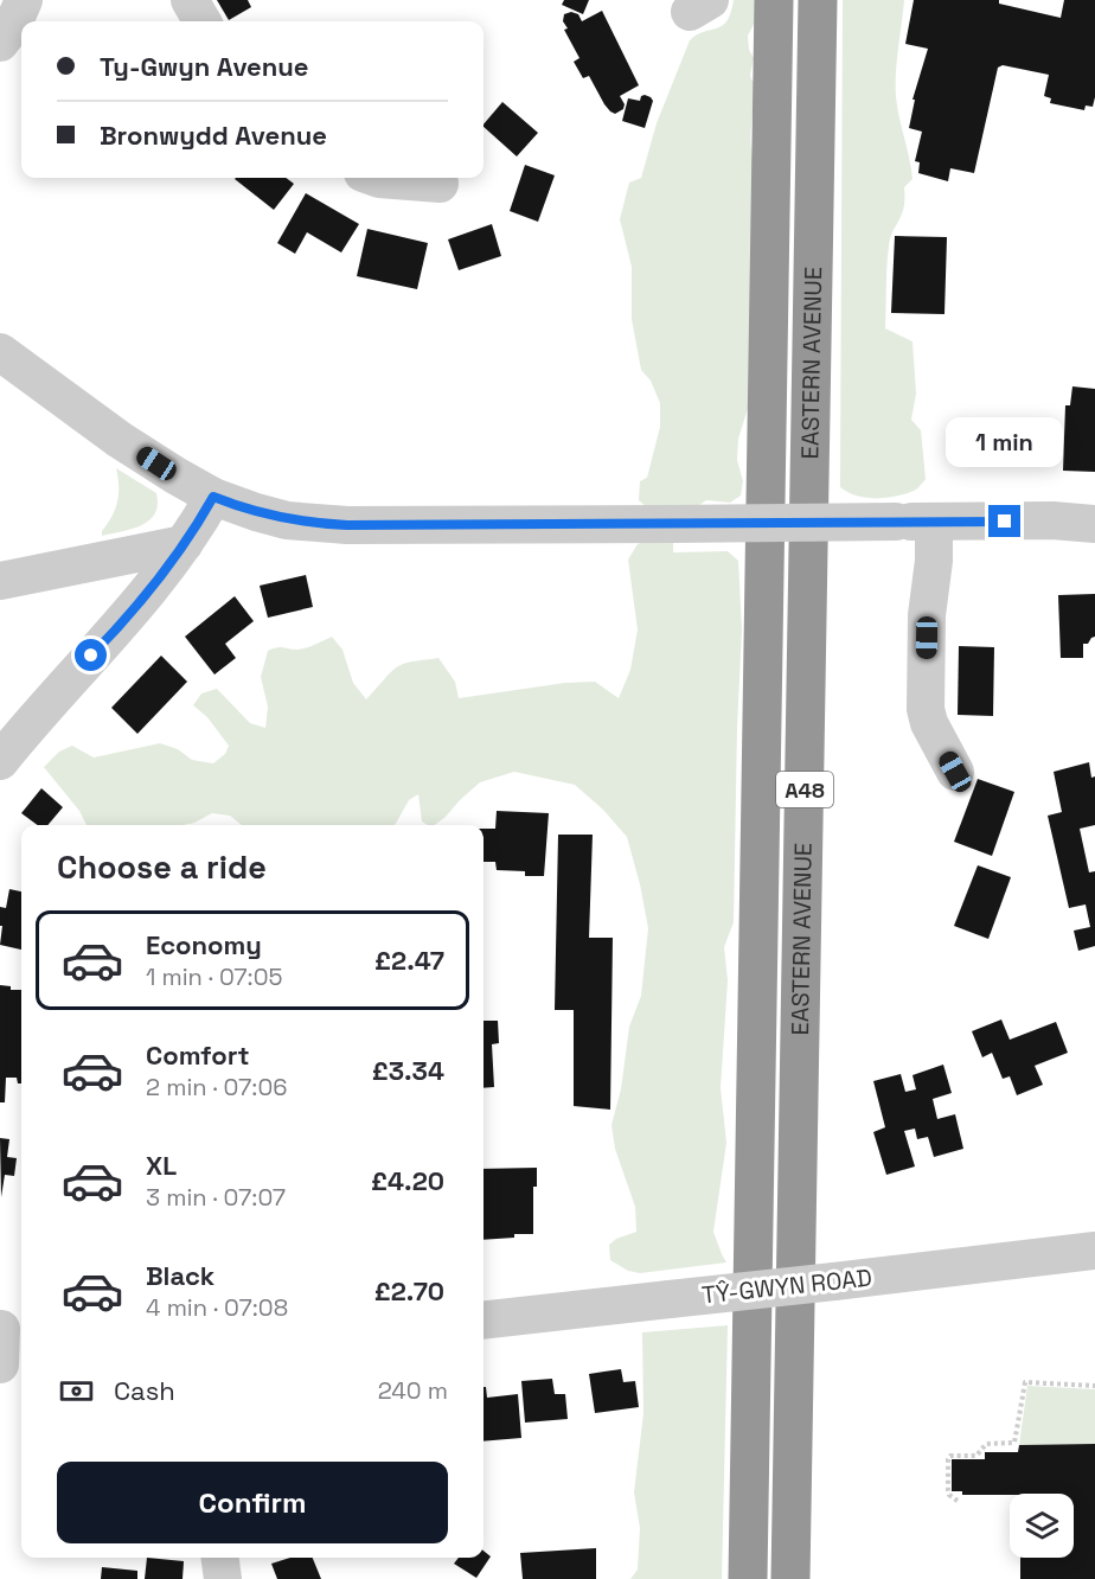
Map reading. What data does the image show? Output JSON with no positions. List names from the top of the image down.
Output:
{
  "streets": {
    "highway": ["EASTERN AVENUE", "A48"],
    "street": ["TŶ-GWYN ROAD"]
  },
  "page": {
    "banner": ["Ty-Gwyn Avenue", "Bronwydd Avenue"],
    "bubble": "1 min",
    "heading": "Choose a ride",
    "list": [
      {
        "name": "Economy",
        "note": "1 min · 07:05",
        "value": "£2.47"
      },
      {
        "name": "Comfort",
        "note": "2 min · 07:06",
        "value": "£3.34"
      },
      {
        "name": "XL",
        "note": "3 min · 07:07",
        "value": "£4.20"
      },
      {
        "name": "Black",
        "note": "4 min · 07:08",
        "value": "£2.70"
      }
    ],
    "pay": ["Cash", "240 m"],
    "buttons": "Confirm"
  }
}
